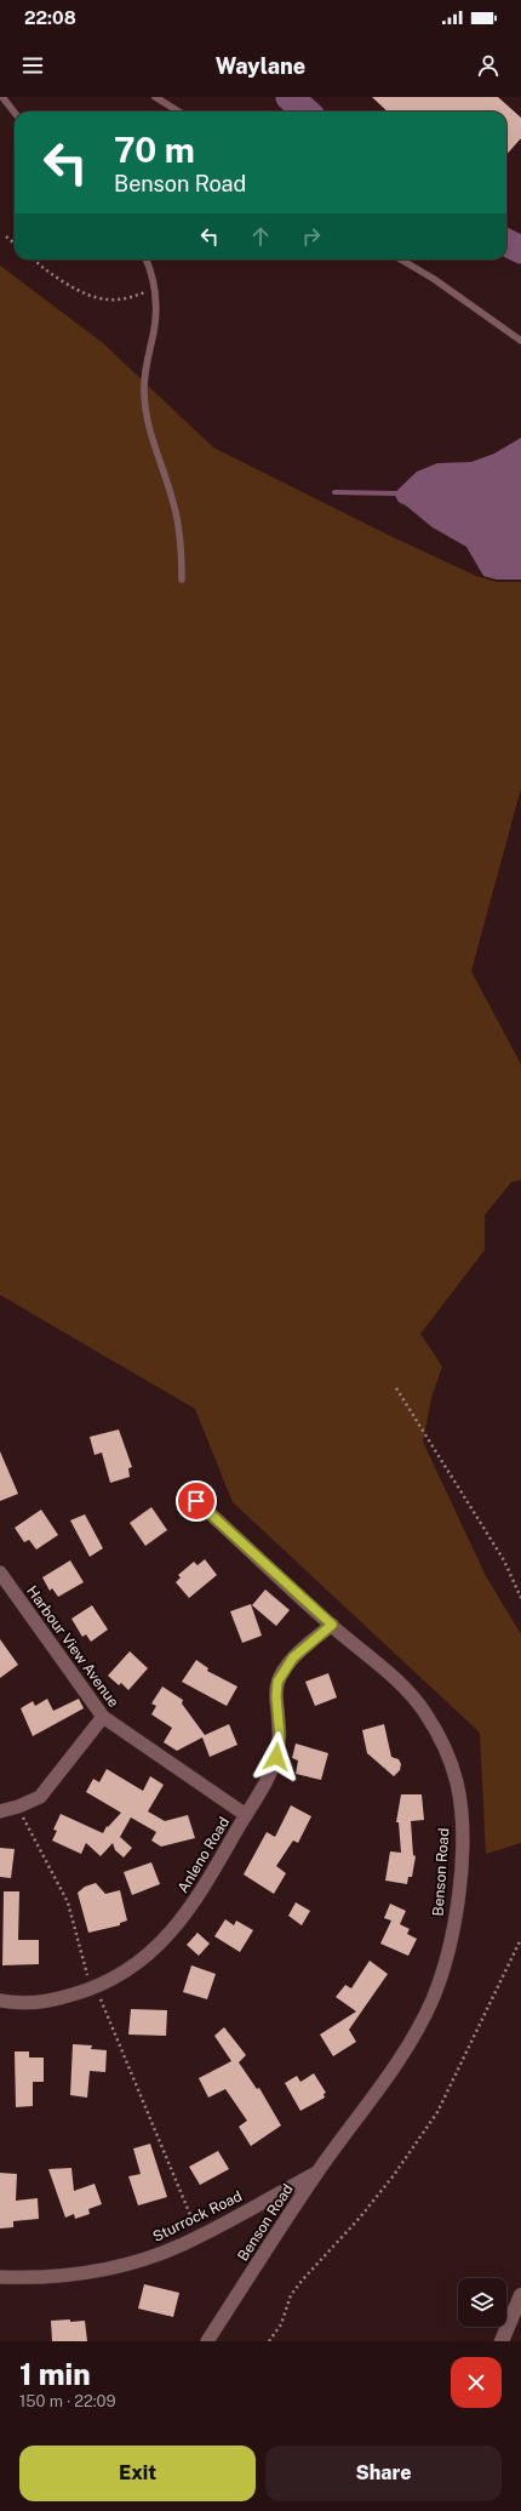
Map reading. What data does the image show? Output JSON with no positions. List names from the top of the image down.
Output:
{
  "streets": {
    "street": [
      "Harbour View Avenue",
      "Anleno Road",
      "Benson Road",
      "Sturrock Road"
    ]
  },
  "crossings": [
    ["Harbour View Avenue", "Anleno Road"],
    ["Anleno Road", "Benson Road"],
    ["Benson Road", "Sturrock Road"]
  ],
  "page": {
    "status": "22:08",
    "header": "Waylane",
    "turn": ["70 m", "Benson Road"],
    "heading": ["1 min", "150 m · 22:09"],
    "buttons": ["Exit", "Share"]
  }
}
